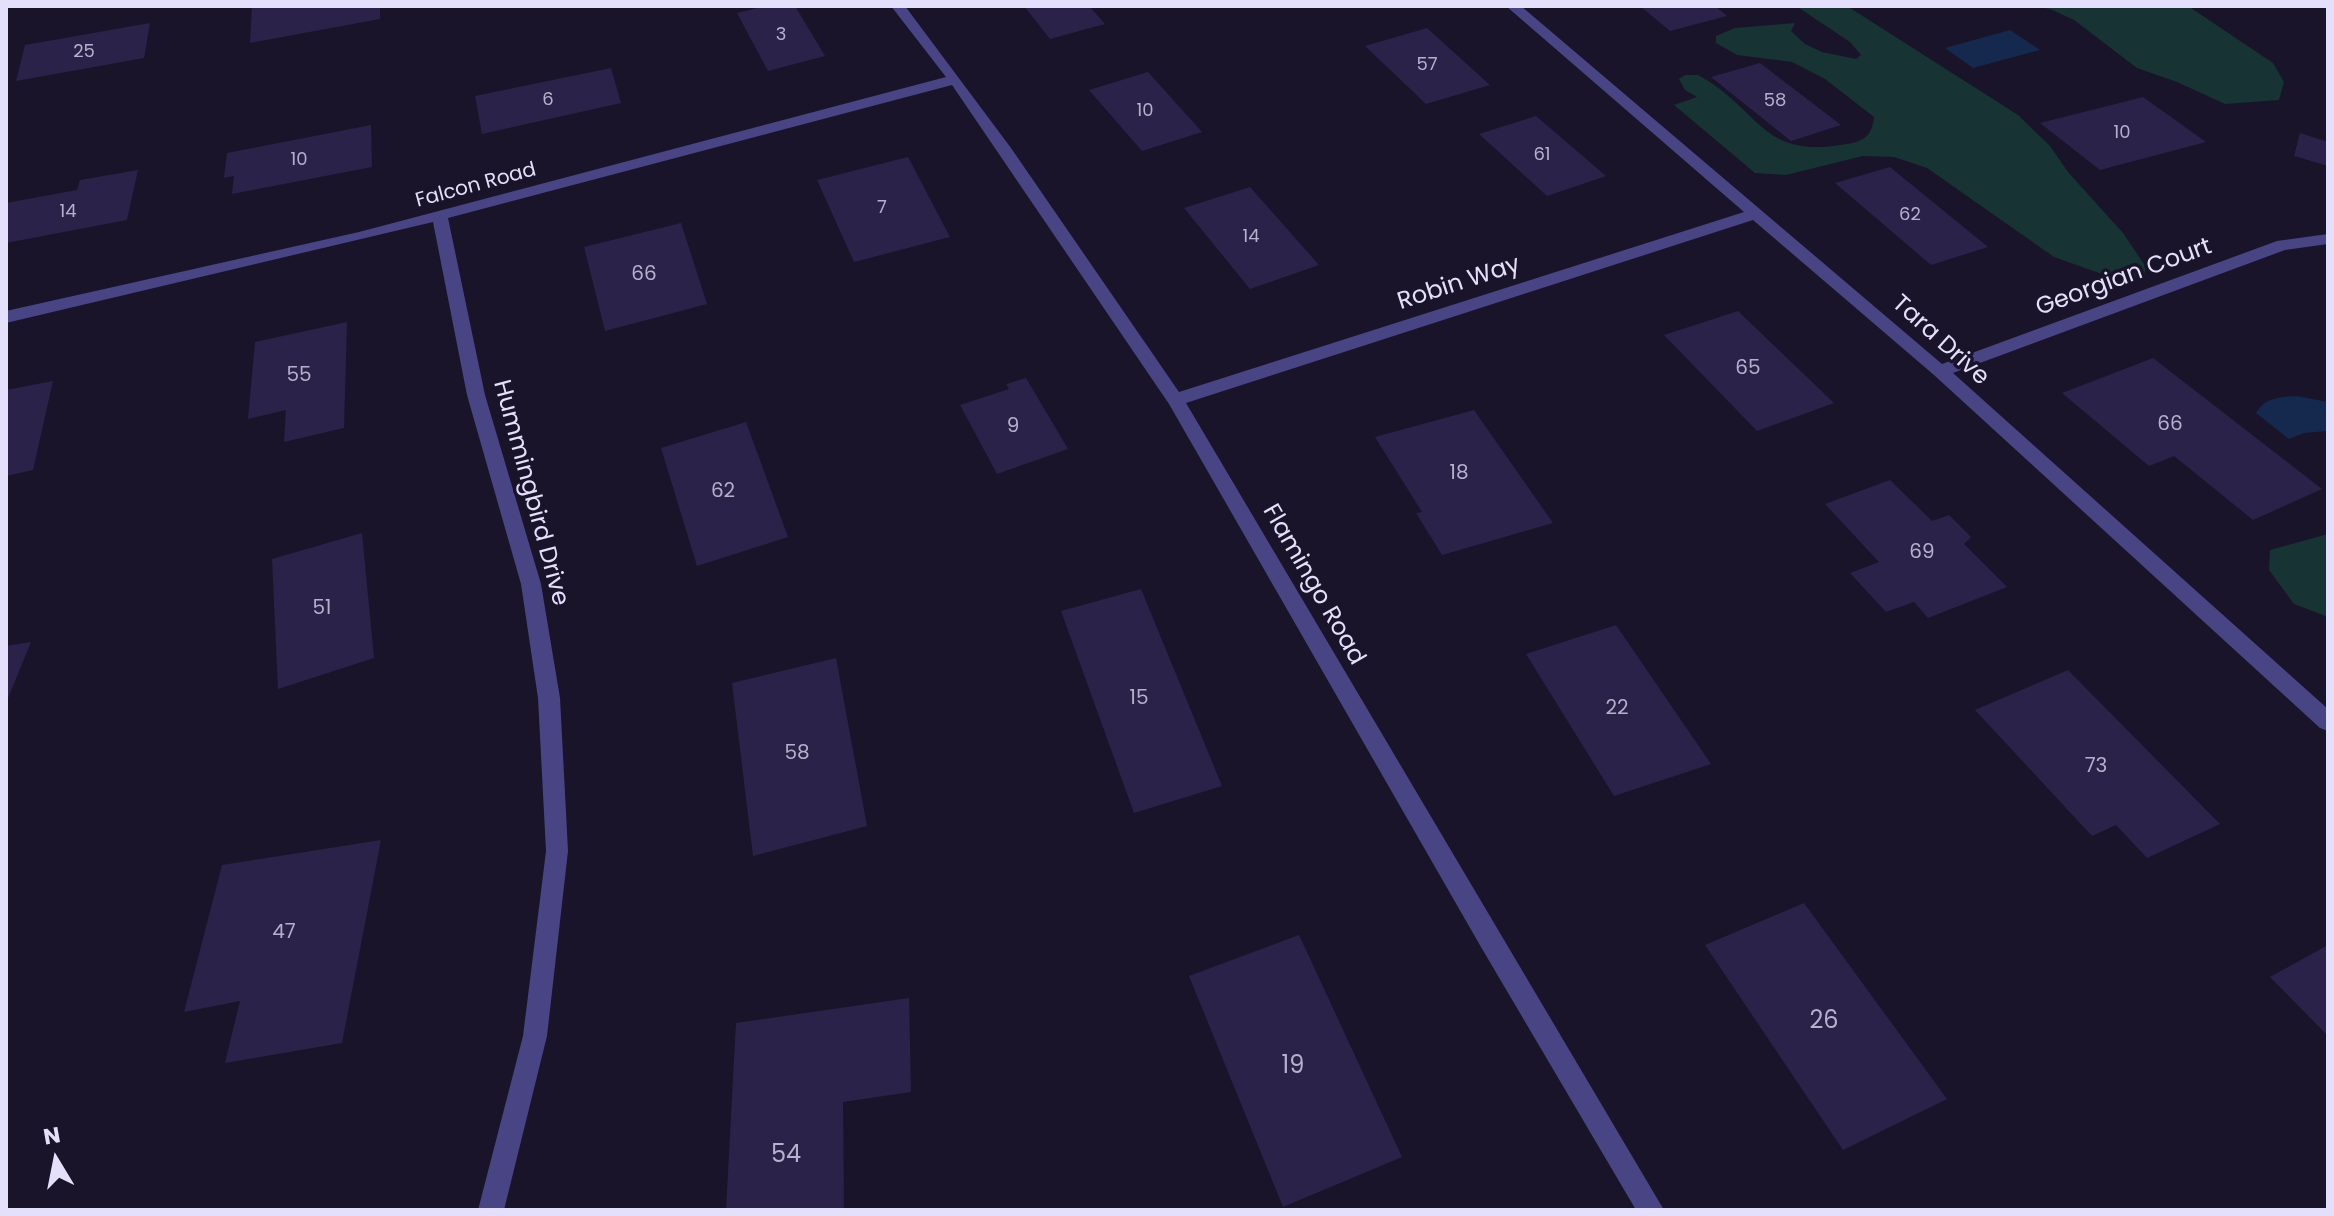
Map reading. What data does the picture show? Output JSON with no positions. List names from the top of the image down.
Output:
{
  "streets": {
    "street": [
      "Falcon Road",
      "Georgian Court",
      "Robin Way",
      "Tara Drive",
      "Hummingbird Drive",
      "Flamingo Road"
    ]
  },
  "crossings": [
    ["Falcon Road", "Hummingbird Drive"],
    ["Falcon Road", "Flamingo Road"],
    ["Georgian Court", "Tara Drive"],
    ["Robin Way", "Tara Drive"],
    ["Robin Way", "Flamingo Road"]
  ],
  "house_numbers": [
    "3",
    "25",
    "57",
    "6",
    "58",
    "10",
    "10",
    "61",
    "10",
    "7",
    "14",
    "62",
    "14",
    "66",
    "65",
    "55",
    "66",
    "9",
    "18",
    "62",
    "69",
    "51",
    "15",
    "22",
    "58",
    "73",
    "47",
    "26",
    "19",
    "54"
  ],
  "north": "top"
}
